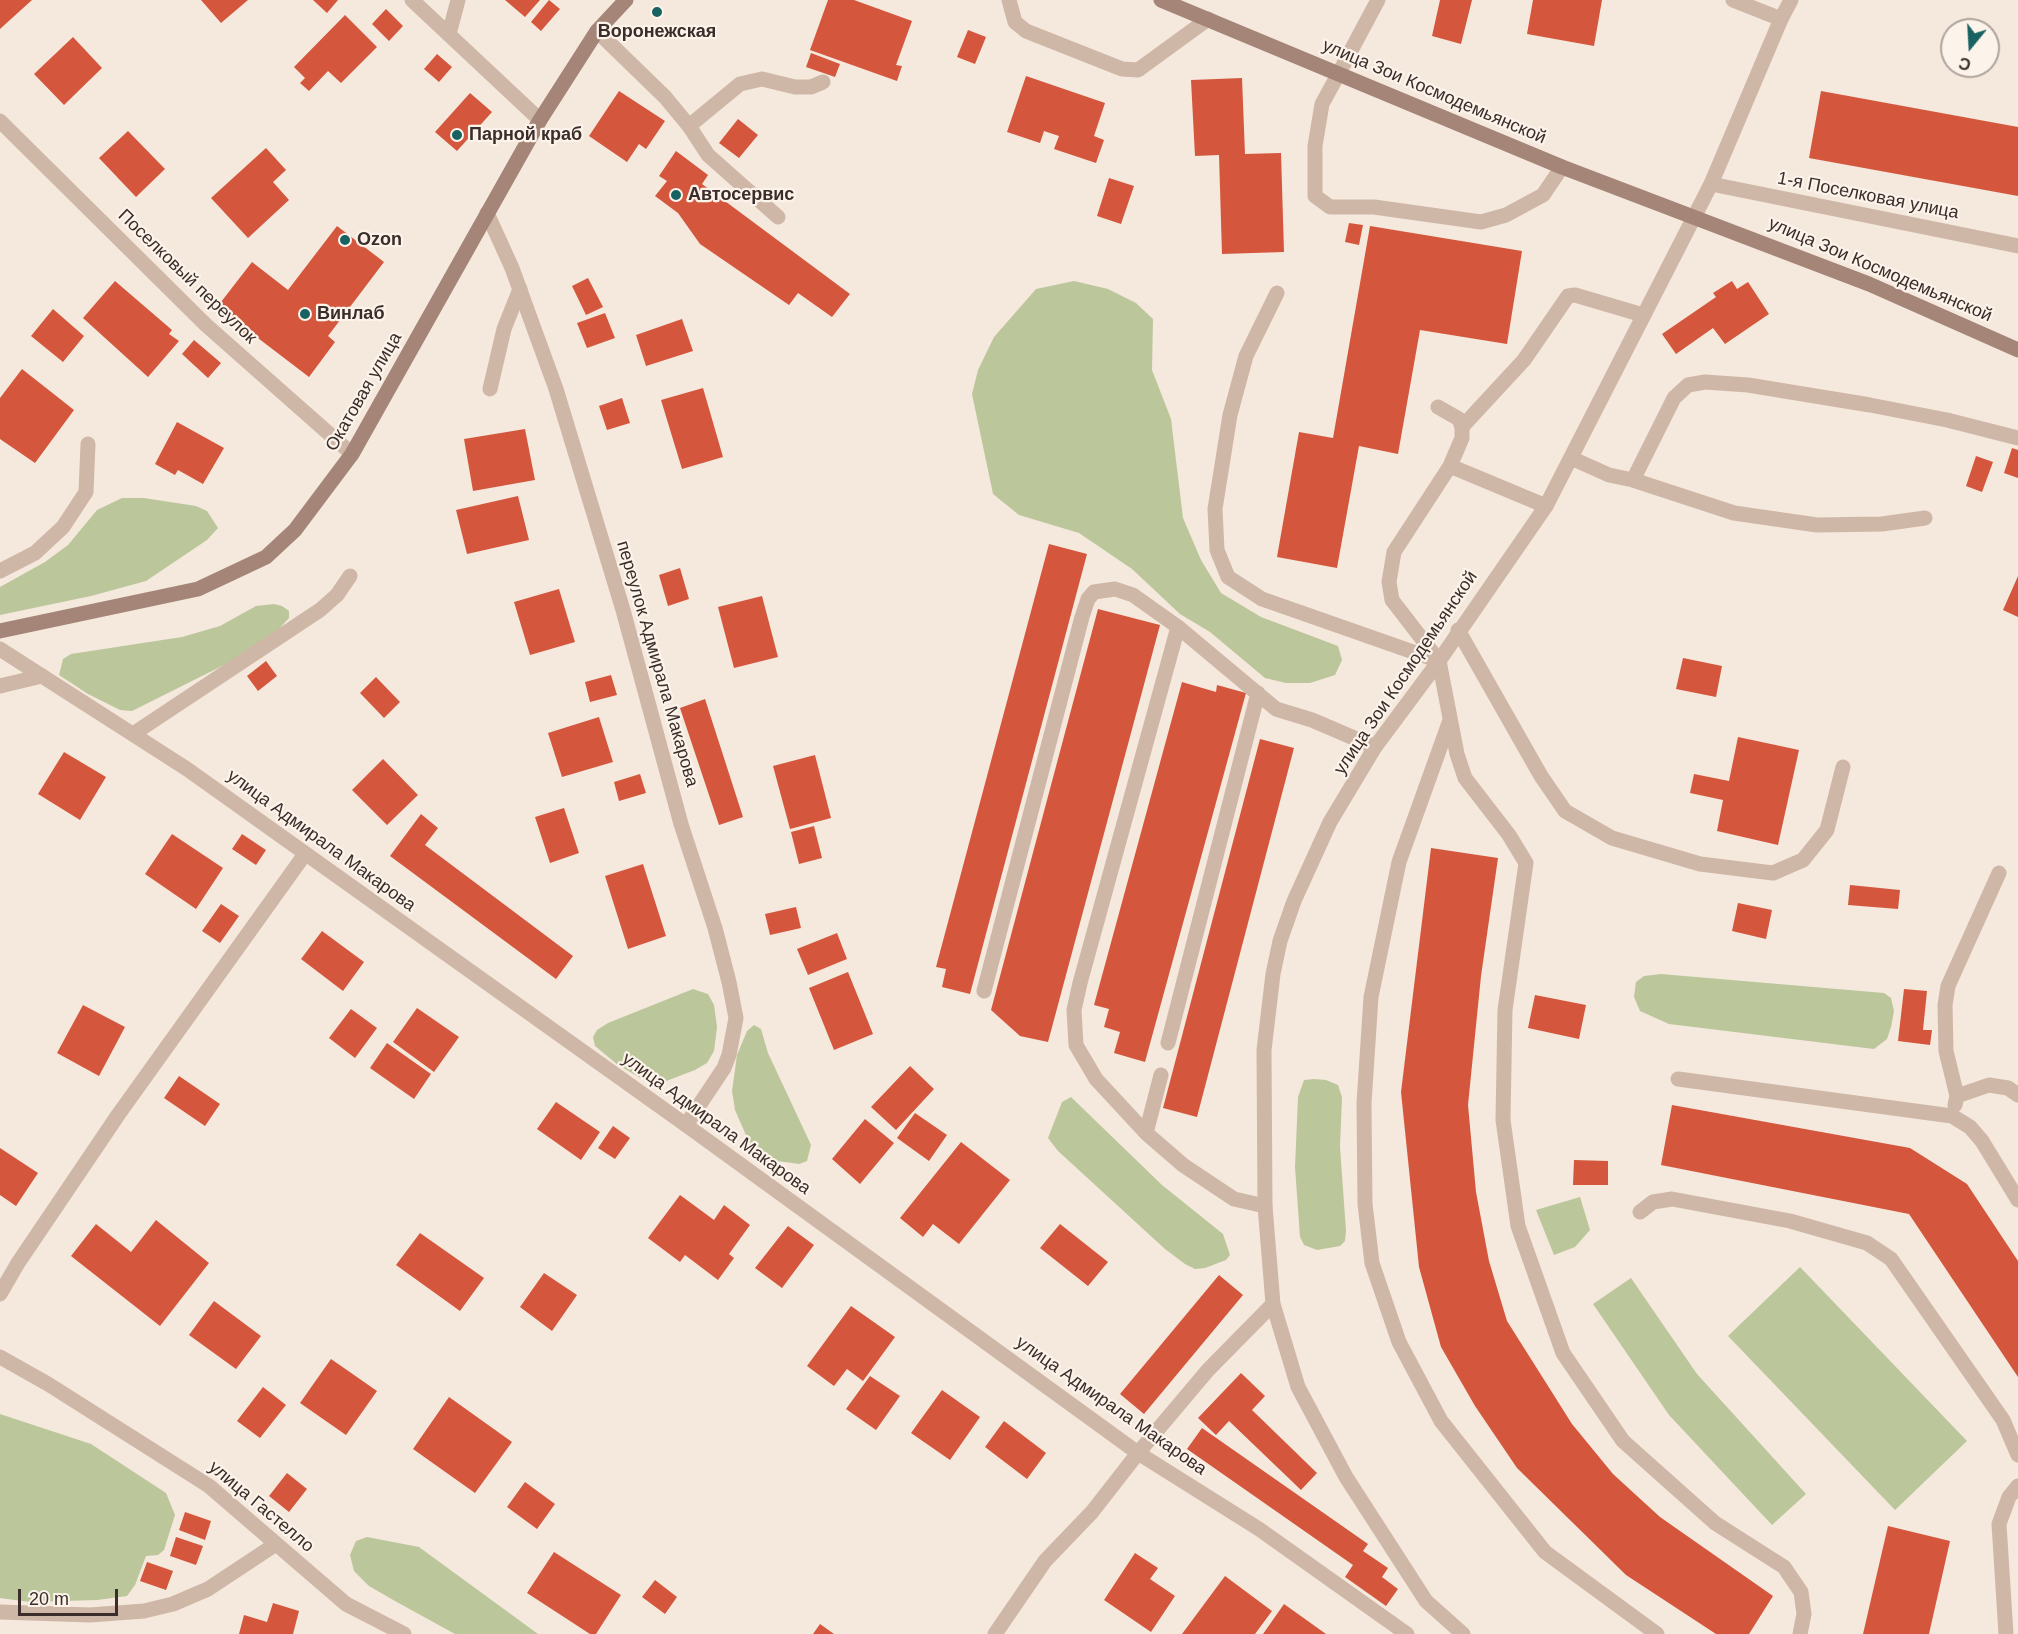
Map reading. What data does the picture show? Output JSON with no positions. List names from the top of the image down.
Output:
{
  "streets": {
    "main road": ["улица Зои Космодемьянской", "Окатовая улица"],
    "street": [
      "1-я Поселковая улица",
      "Поселковый переулок",
      "переулок Адмирала Макарова",
      "улица Адмирала Макарова",
      "улица Гастелло"
    ]
  },
  "crossings": [
    ["Поселковый переулок", "Окатовая улица"],
    ["Окатовая улица", "переулок Адмирала Макарова"],
    ["переулок Адмирала Макарова", "улица Адмирала Макарова"]
  ],
  "places": [
    "Воронежская",
    "Парной краб",
    "Автосервис",
    "Ozon",
    "Винлаб"
  ],
  "scale_bar": "20 m",
  "north": "bottom"
}
